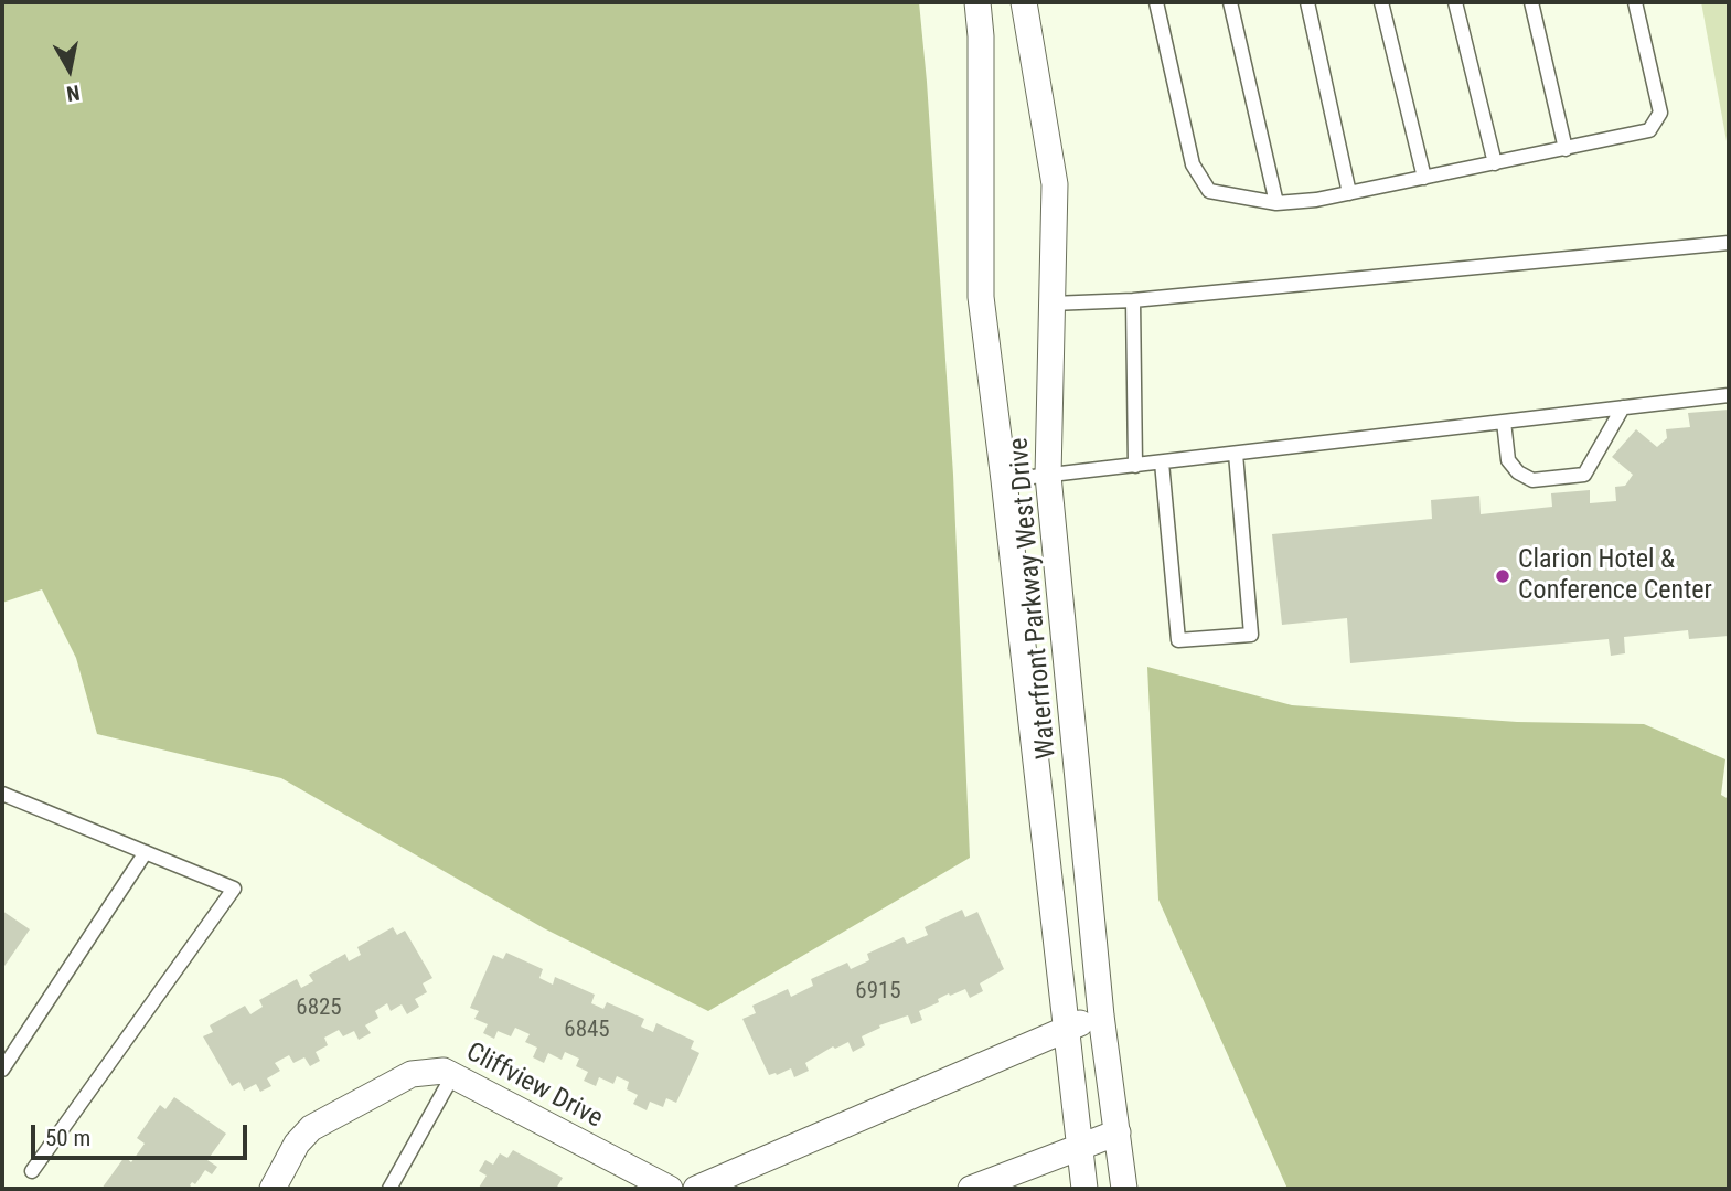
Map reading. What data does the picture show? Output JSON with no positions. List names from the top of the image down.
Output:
{
  "streets": {
    "street": ["Waterfront Parkway West Drive", "Cliffview Drive"]
  },
  "places": ["Clarion Hotel & Conference Center"],
  "house_numbers": ["6915", "6825", "6845"],
  "scale_bar": "50 m",
  "north": "bottom"
}
